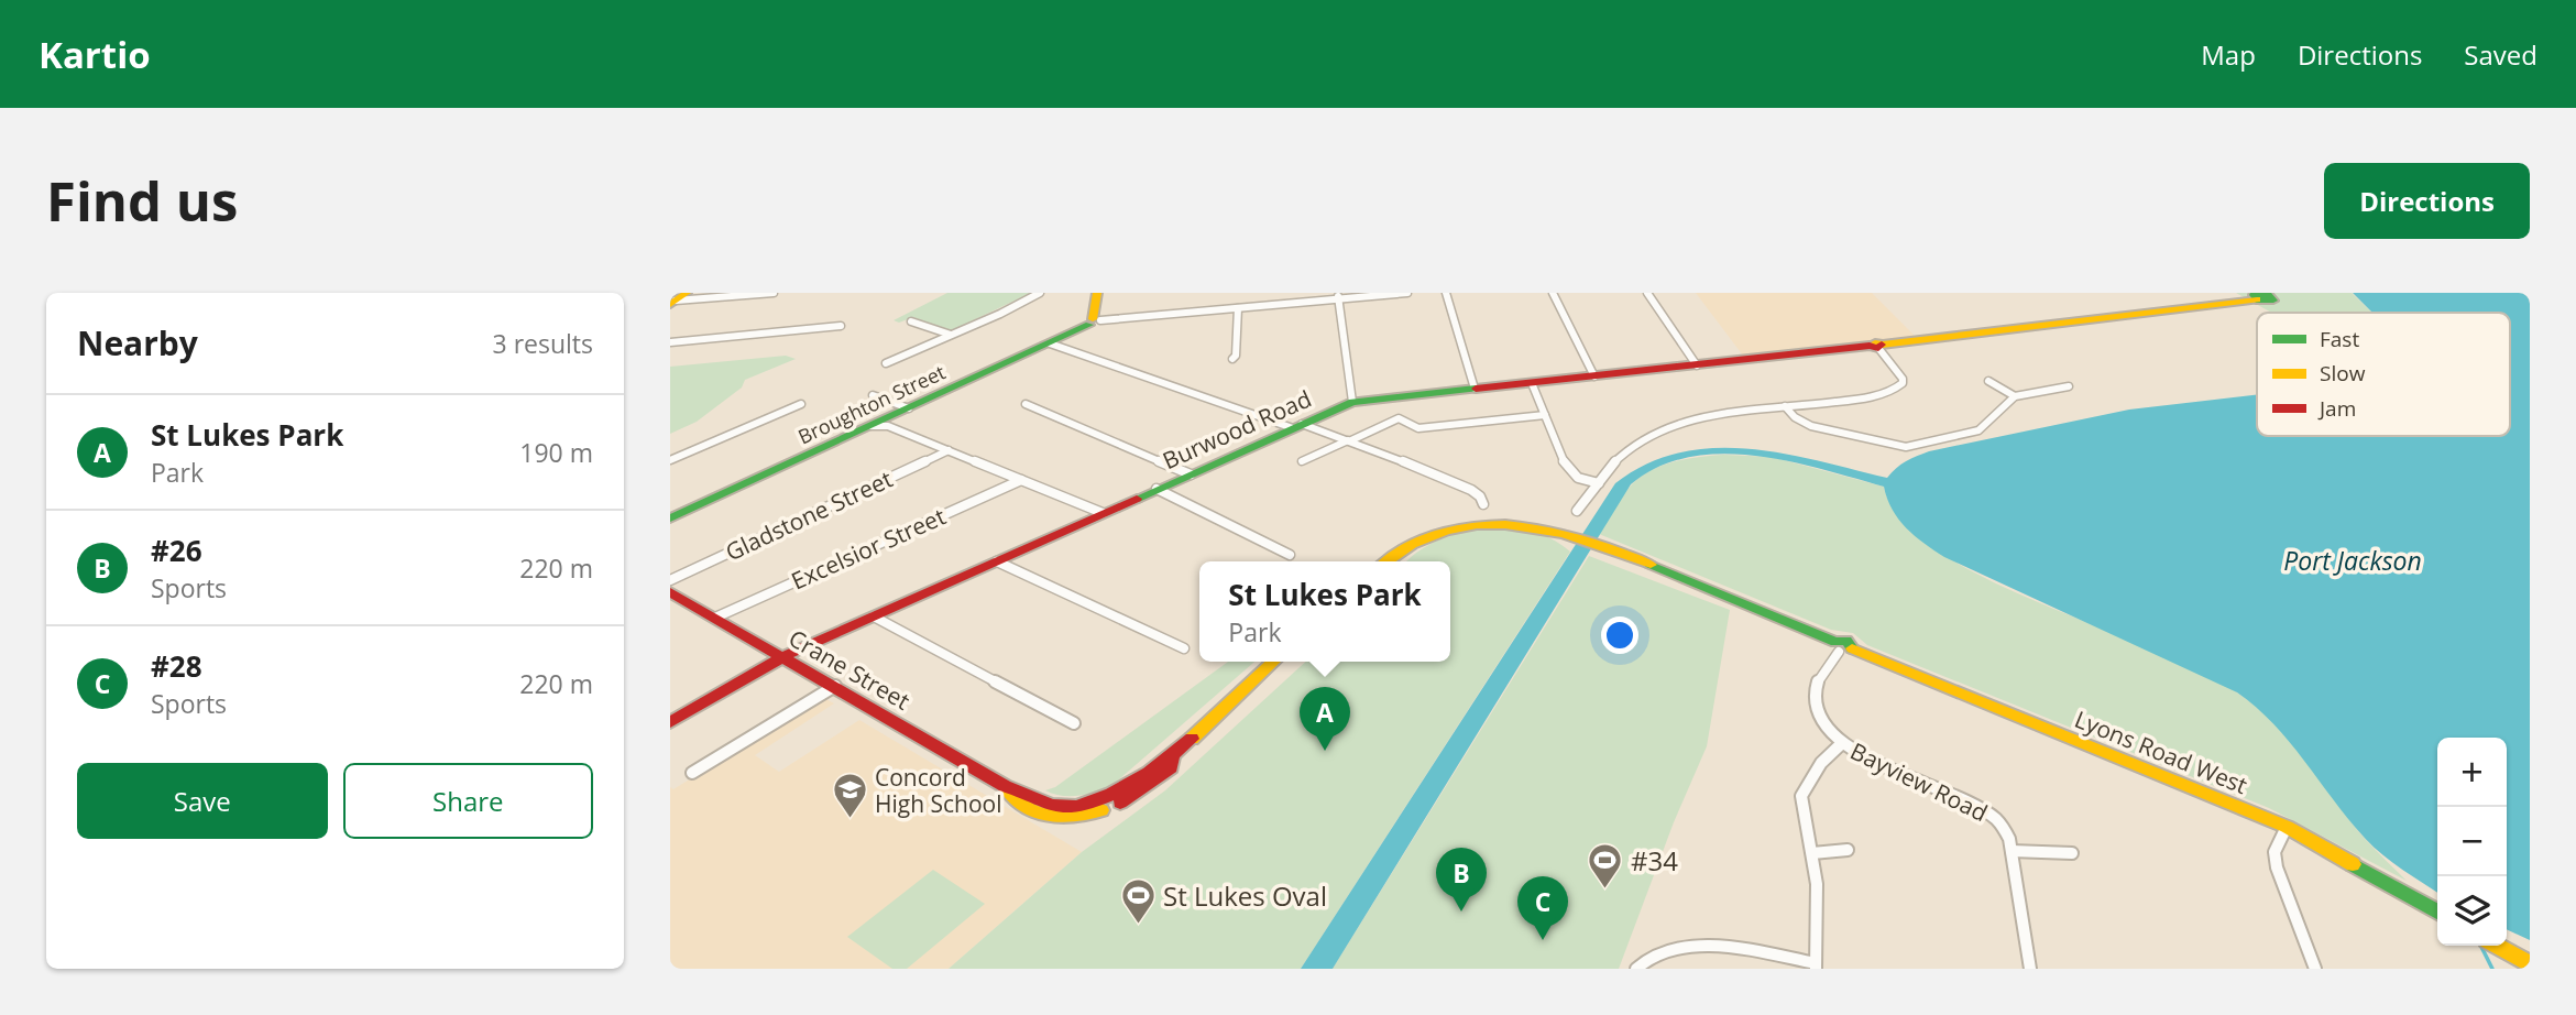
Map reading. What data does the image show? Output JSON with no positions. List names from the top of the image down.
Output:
{
  "streets": {
    "main road": [
      "Broughton Street",
      "Burwood Road",
      "Crane Street",
      "Lyons Road West"
    ],
    "street": ["Gladstone Street", "Excelsior Street", "Bayview Road"]
  },
  "crossings": [
    ["Burwood Road", "Crane Street"],
    ["Excelsior Street", "Crane Street"],
    ["Lyons Road West", "Bayview Road"]
  ],
  "water": ["Port Jackson"],
  "places": {
    "school or university": ["Concord High School"],
    "sports": ["#34", "St Lukes Oval"]
  },
  "legend": ["Fast", "Slow", "Jam"],
  "page": {
    "header": "Kartio",
    "nav": ["Map", "Directions", "Saved"],
    "buttons": [
      "Directions",
      ["Save", "Share"]
    ],
    "title": "Find us",
    "heading": ["Nearby", "3 results"],
    "list": [
      {
        "mark": "A",
        "name": "St Lukes Park",
        "note": "Park",
        "value": "190 m"
      },
      {
        "mark": "B",
        "name": "#26",
        "note": "Sports",
        "value": "220 m"
      },
      {
        "mark": "C",
        "name": "#28",
        "note": "Sports",
        "value": "220 m"
      }
    ],
    "popup": ["St Lukes Park", "Park"],
    "pins": ["A", "B", "C"],
    "map_buttons": ["+", "−"]
  }
}
